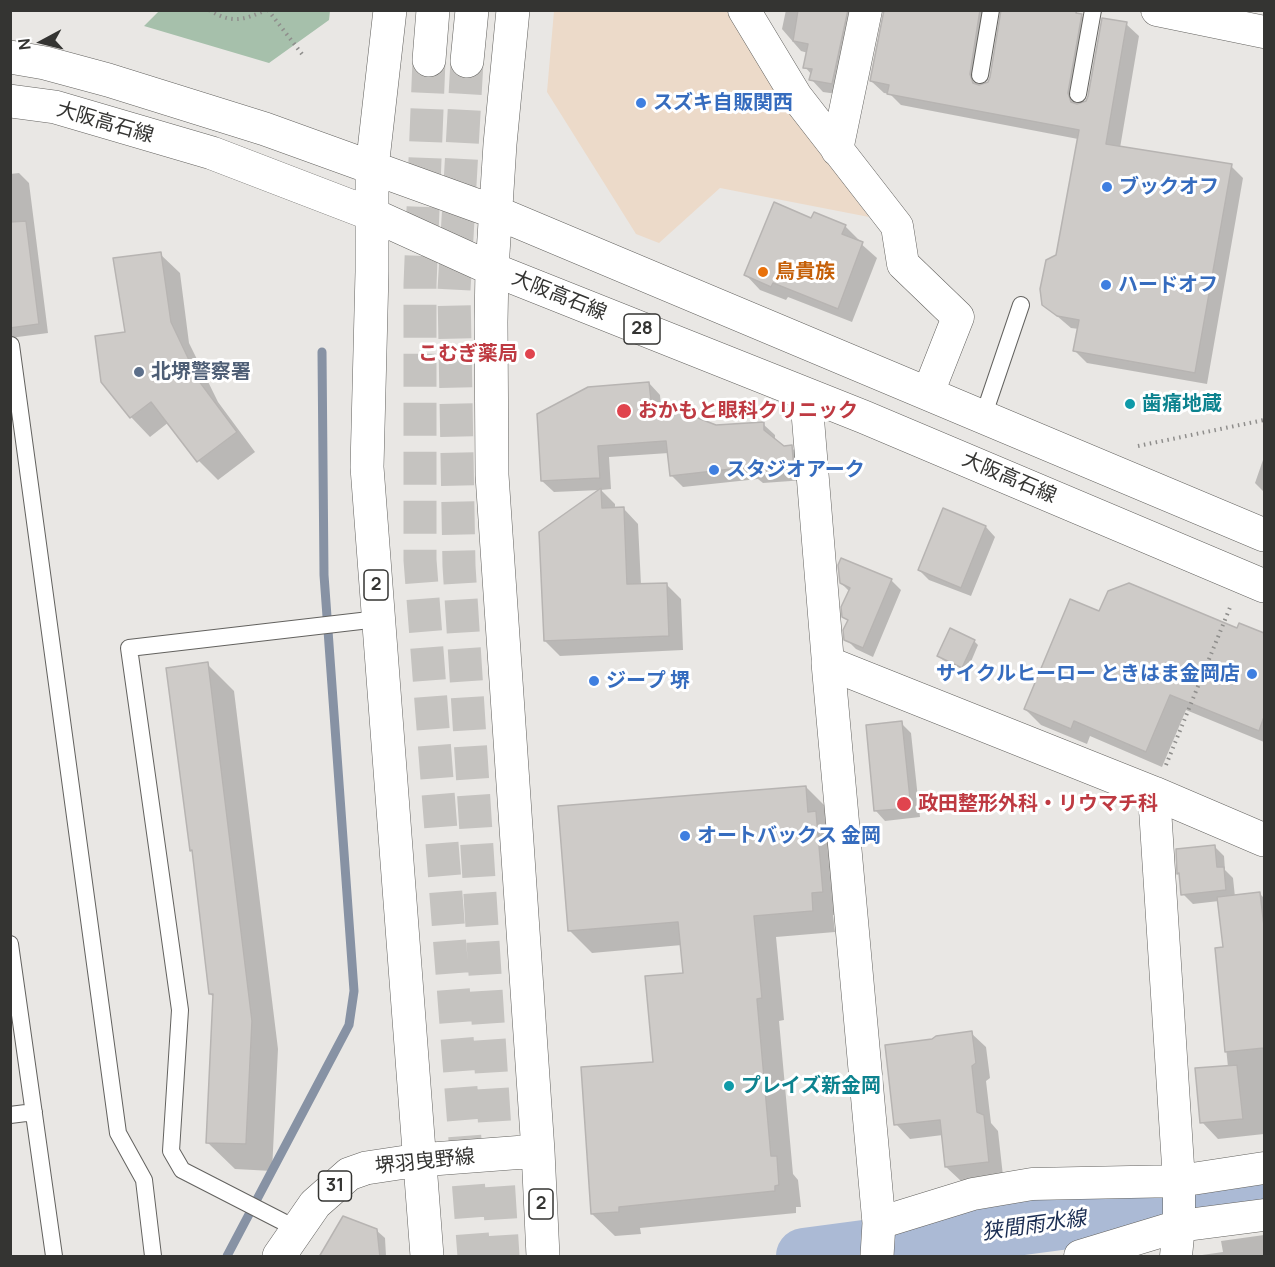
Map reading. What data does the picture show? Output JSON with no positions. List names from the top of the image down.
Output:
{
  "streets": {
    "main road": [
      "大阪高石線",
      "28",
      "2",
      "堺羽曳野線",
      "31"
    ]
  },
  "crossings": [
    ["大阪高石線", "2"],
    ["2", "堺羽曳野線"]
  ],
  "water": ["狭間雨水線"],
  "places": [
    "スズキ自販関西",
    "ブックオフ",
    "鳥貴族",
    "ハードオフ",
    "こむぎ薬局",
    "北堺警察署",
    "歯痛地蔵",
    "おかもと眼科クリニック",
    "スタジオアーク",
    "サイクルヒーロー ときはま金岡店",
    "ジープ 堺",
    "政田整形外科・リウマチ科",
    "オートバックス 金岡",
    "プレイズ新金岡"
  ],
  "north": "left"
}
